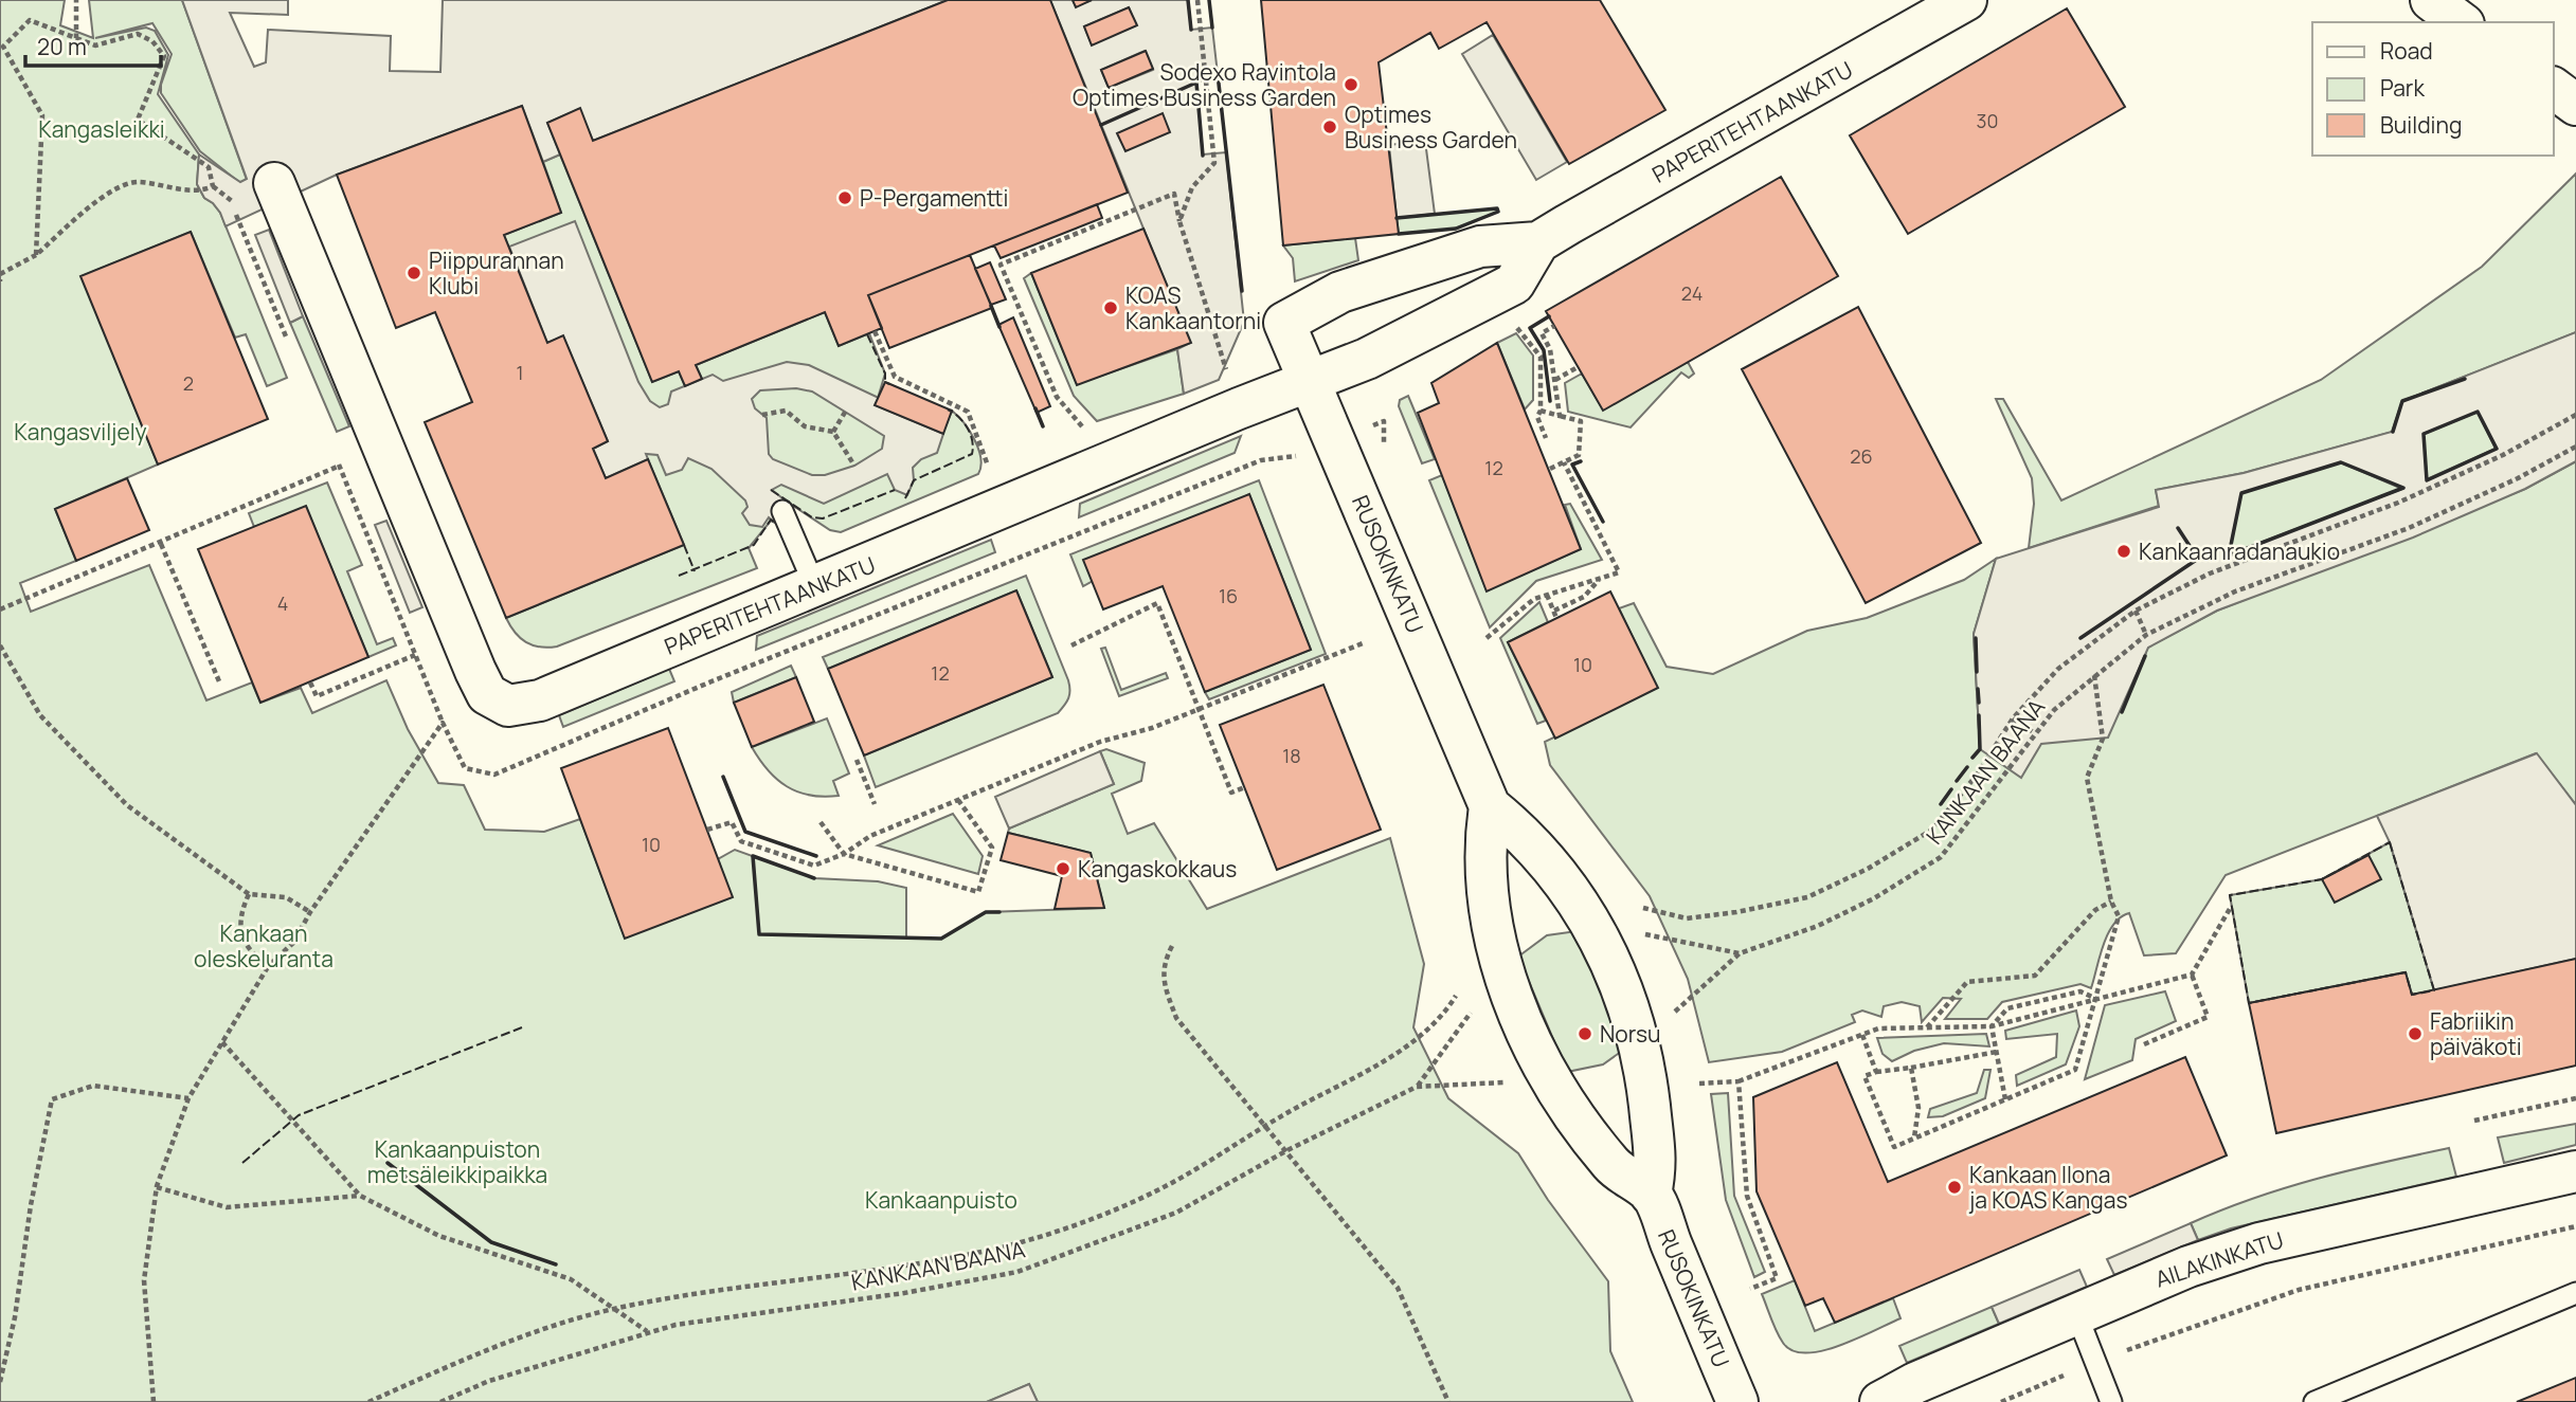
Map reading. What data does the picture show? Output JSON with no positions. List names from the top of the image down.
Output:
{
  "streets": {
    "street": ["PAPERITEHTAANKATU", "RUSOKINKATU", "AILAKINKATU"],
    "path": ["KANKAAN BAANA"]
  },
  "crossings": [
    ["PAPERITEHTAANKATU", "RUSOKINKATU"]
  ],
  "parks": [
    "Kangasleikki",
    "Kangasviljely",
    "Kankaan oleskeluranta",
    "Kankaanpuiston metsäleikkipaikka",
    "Kankaanpuisto"
  ],
  "places": [
    "Sodexo Ravintola Optimes Business Garden",
    "Optimes Business Garden",
    "P-Pergamentti",
    "Piippurannan Klubi",
    "KOAS Kankaantorni",
    "Kankaanradanaukio",
    "Kangaskokkaus",
    "Norsu",
    "Fabriikin päiväkoti",
    "Kankaan Ilona ja KOAS Kangas"
  ],
  "house_numbers": [
    "30",
    "24",
    "1",
    "2",
    "26",
    "12",
    "16",
    "4",
    "10",
    "12",
    "18",
    "10"
  ],
  "legend": ["Road", "Park", "Building"],
  "scale_bar": "20 m"
}
